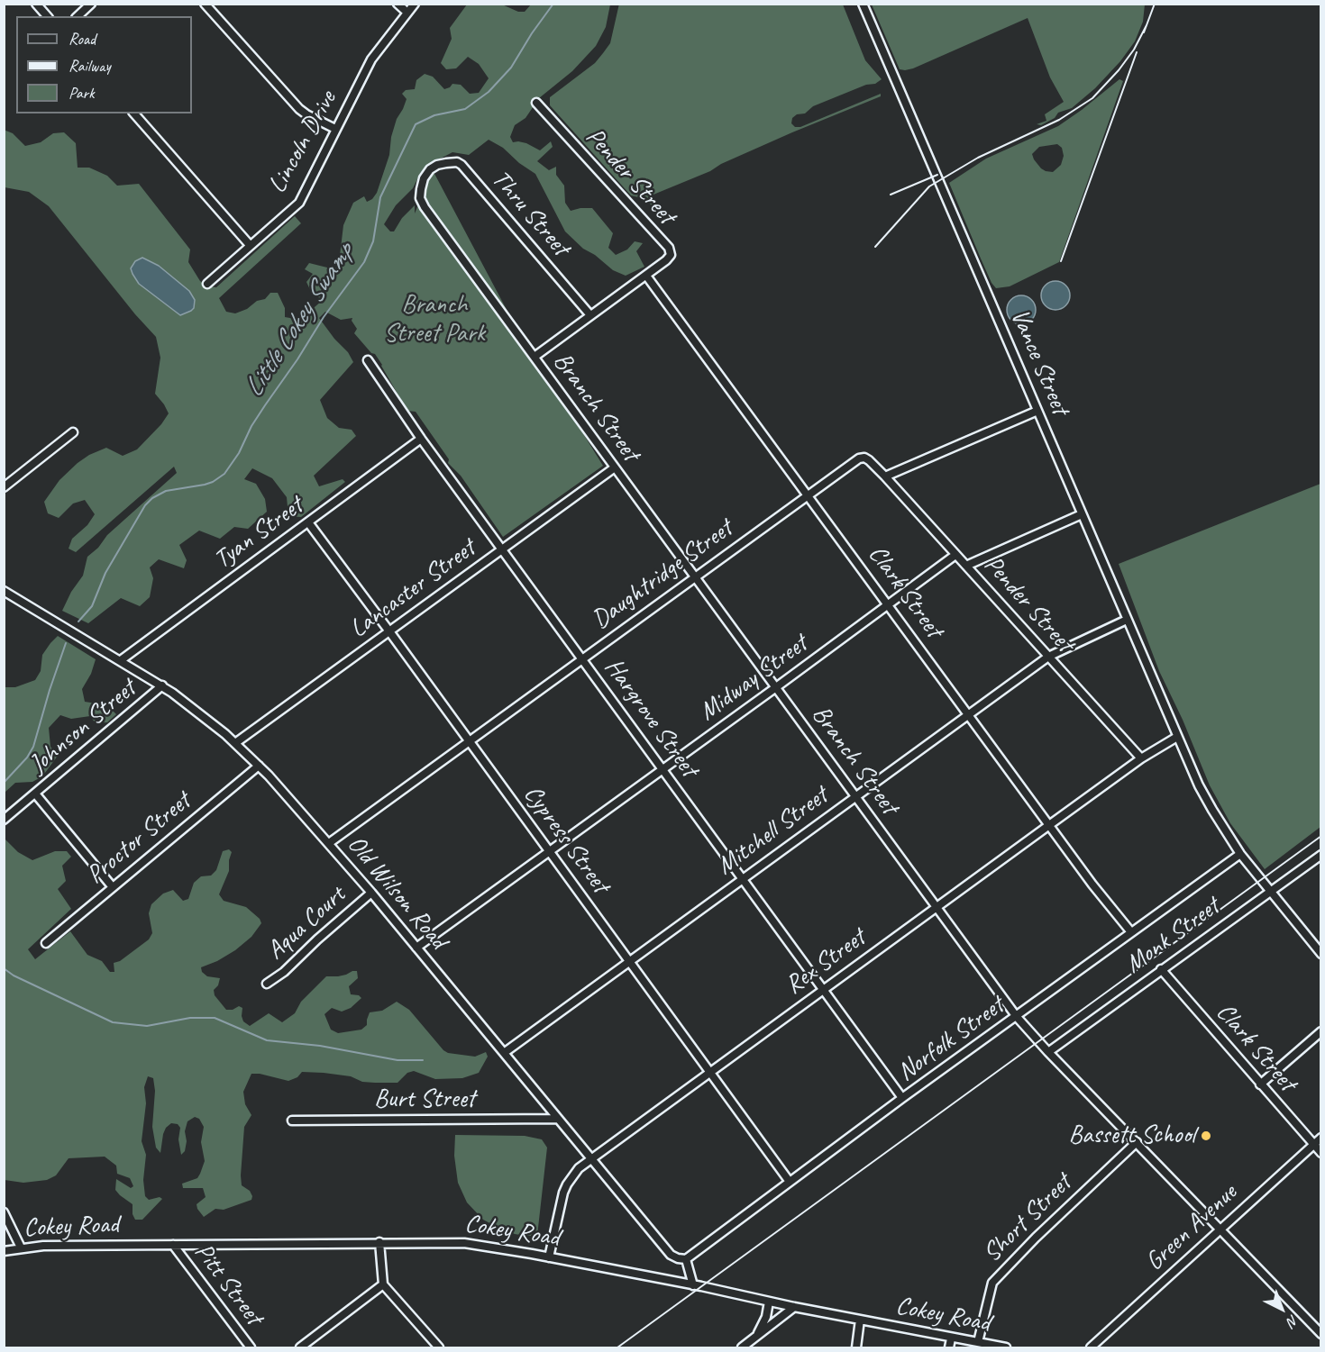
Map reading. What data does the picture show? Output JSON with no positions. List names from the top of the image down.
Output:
{
  "streets": {
    "street": [
      "Lincoln Drive",
      "Pender Street",
      "Thru Street",
      "Vance Street",
      "Branch Street",
      "Tyan Street",
      "Daughtridge Street",
      "Lancaster Street",
      "Clark Street",
      "Midway Street",
      "Hargrove Street",
      "Johnson Street",
      "Mitchell Street",
      "Proctor Street",
      "Cypress Street",
      "Old Wilson Road",
      "Aqua Court",
      "Monk Street",
      "Rex Street",
      "Norfolk Street",
      "Burt Street",
      "Short Street",
      "Cokey Road",
      "Green Avenue",
      "Pitt Street"
    ]
  },
  "crossings": [
    ["Pender Street", "Daughtridge Street"],
    ["Pender Street", "Clark Street"],
    ["Pender Street", "Midway Street"],
    ["Pender Street", "Mitchell Street"],
    ["Pender Street", "Rex Street"],
    ["Thru Street", "Branch Street"],
    ["Vance Street", "Mitchell Street"],
    ["Vance Street", "Rex Street"],
    ["Branch Street", "Daughtridge Street"],
    ["Branch Street", "Lancaster Street"],
    ["Branch Street", "Midway Street"],
    ["Branch Street", "Mitchell Street"],
    ["Branch Street", "Monk Street"],
    ["Branch Street", "Rex Street"],
    ["Branch Street", "Norfolk Street"],
    ["Branch Street", "Short Street"],
    ["Branch Street", "Green Avenue"],
    ["Tyan Street", "Hargrove Street"],
    ["Tyan Street", "Cypress Street"],
    ["Tyan Street", "Old Wilson Road"],
    ["Daughtridge Street", "Clark Street"],
    ["Daughtridge Street", "Hargrove Street"],
    ["Daughtridge Street", "Cypress Street"],
    ["Daughtridge Street", "Old Wilson Road"],
    ["Lancaster Street", "Hargrove Street"],
    ["Lancaster Street", "Cypress Street"],
    ["Lancaster Street", "Old Wilson Road"],
    ["Clark Street", "Midway Street"],
    ["Clark Street", "Mitchell Street"],
    ["Clark Street", "Monk Street"],
    ["Clark Street", "Rex Street"],
    ["Clark Street", "Norfolk Street"],
    ["Clark Street", "Green Avenue"],
    ["Midway Street", "Hargrove Street"],
    ["Midway Street", "Cypress Street"],
    ["Midway Street", "Old Wilson Road"],
    ["Hargrove Street", "Mitchell Street"],
    ["Hargrove Street", "Rex Street"],
    ["Hargrove Street", "Norfolk Street"],
    ["Johnson Street", "Old Wilson Road"],
    ["Mitchell Street", "Cypress Street"],
    ["Mitchell Street", "Old Wilson Road"],
    ["Proctor Street", "Old Wilson Road"],
    ["Cypress Street", "Rex Street"],
    ["Cypress Street", "Norfolk Street"],
    ["Old Wilson Road", "Aqua Court"],
    ["Old Wilson Road", "Rex Street"],
    ["Old Wilson Road", "Norfolk Street"],
    ["Old Wilson Road", "Burt Street"],
    ["Rex Street", "Cokey Road"],
    ["Short Street", "Cokey Road"],
    ["Cokey Road", "Pitt Street"]
  ],
  "water": ["Little Cokey Swamp"],
  "parks": ["Branch Street Park"],
  "places": ["Bassett School"],
  "legend": ["Road", "Railway", "Park"],
  "north": "bottom right"
}
